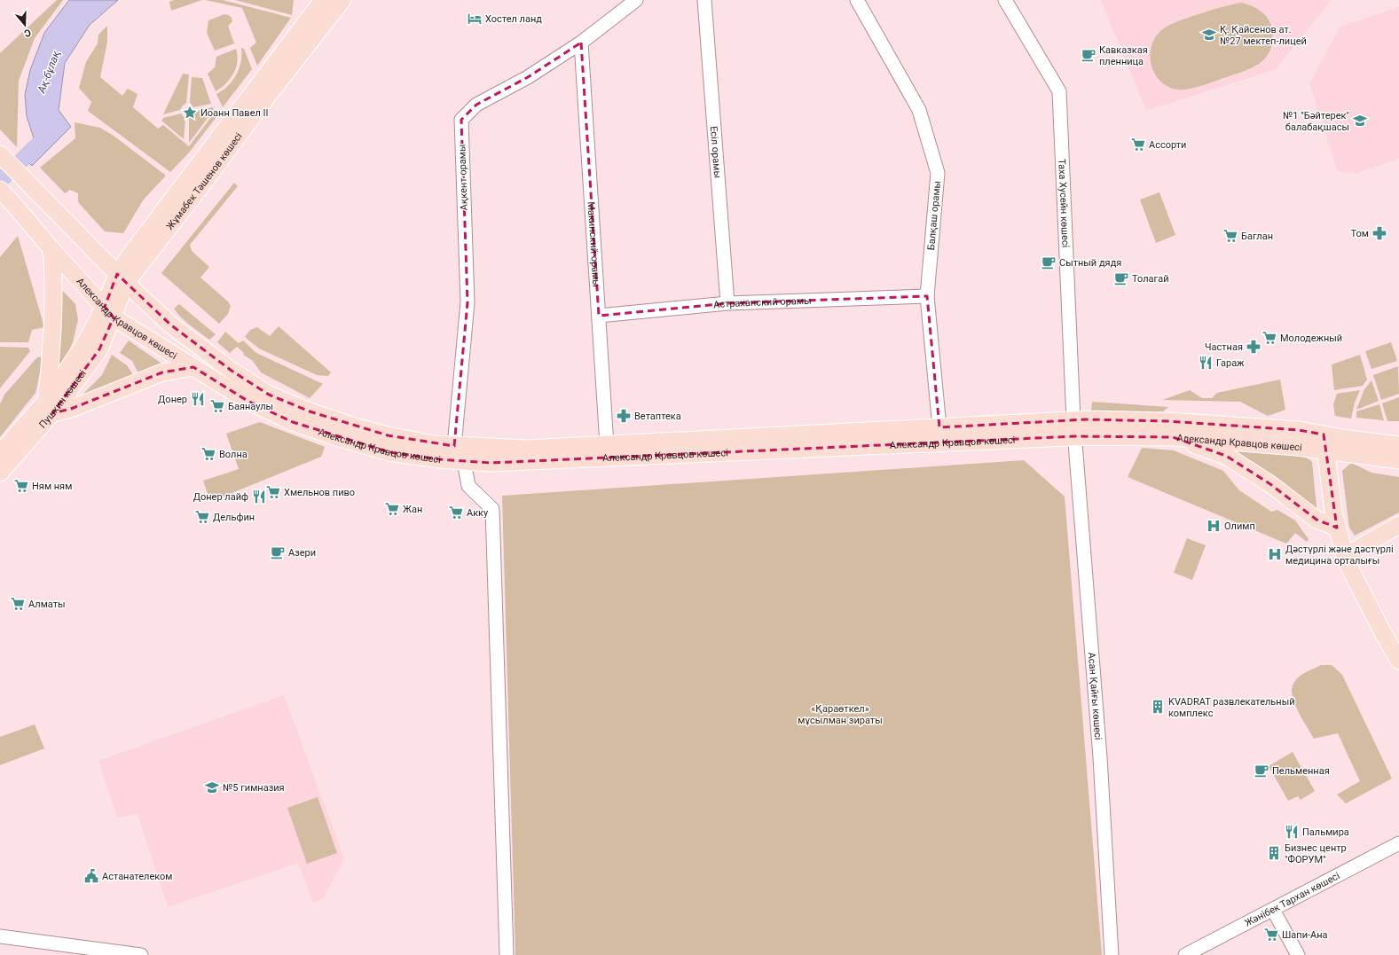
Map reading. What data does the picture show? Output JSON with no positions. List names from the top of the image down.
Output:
{
  "streets": {
    "main road": ["Жұмабек Тәшенов көшесі", "Александр Кравцов көшесі", "Пушкин көшесі"],
    "street": [
      "Есіл орамы",
      "Ақкент орамы",
      "Таха Хусейн көшесі",
      "Балқаш орамы",
      "Макинский орамы",
      "Астраханский орамы",
      "Асан Қайғы көшесі",
      "Жәнібек Тархан көшесі"
    ]
  },
  "crossings": [
    ["Есіл орамы", "Астраханский орамы"],
    ["Ақкент орамы", "Макинский орамы"],
    ["Ақкент орамы", "Александр Кравцов көшесі"],
    ["Жұмабек Тәшенов көшесі", "Александр Кравцов көшесі"],
    ["Жұмабек Тәшенов көшесі", "Пушкин көшесі"],
    ["Таха Хусейн көшесі", "Александр Кравцов көшесі"],
    ["Таха Хусейн көшесі", "Асан Қайғы көшесі"],
    ["Балқаш орамы", "Астраханский орамы"],
    ["Балқаш орамы", "Александр Кравцов көшесі"],
    ["Макинский орамы", "Астраханский орамы"],
    ["Макинский орамы", "Александр Кравцов көшесі"],
    ["Александр Кравцов көшесі", "Пушкин көшесі"],
    ["Александр Кравцов көшесі", "Асан Қайғы көшесі"]
  ],
  "water": ["Ақ-бұлақ"],
  "parks": ["«Қараөткел» мұсылман зираты"],
  "places": {
    "hotel": ["Хостел ланд"],
    "school or university": ["Қ. Қайсенов ат. №27 мектеп-лицей", "№1 \"Бәйтерек\" балабақшасы", "№5 гимназия"],
    "cafe": [
      "Кавказкая пленница",
      "Сытный дядя",
      "Толагай",
      "Азери",
      "Пельменная"
    ],
    "place": ["Иоанн Павел II"],
    "supermarket": [
      "Ассорти",
      "Баглан",
      "Молодежный",
      "Баянаулы",
      "Волна",
      "Ням ням",
      "Хмельнов пиво",
      "Жан",
      "Акку",
      "Дельфин",
      "Алматы",
      "Шапи-Ана"
    ],
    "pharmacy": ["Том", "Частная", "Ветаптека"],
    "restaurant": [
      "Гараж",
      "Донер",
      "Донер лайф",
      "Пальмира"
    ],
    "hospital": ["Олимп", "Дәстүрлі және дәстүрлі медицина орталығы"],
    "building": ["KVADRAT развлекательный комплекс", "Бизнес центр \"ФОРУМ\""],
    "public building": ["Астанателеком"]
  },
  "north": "bottom"
}
